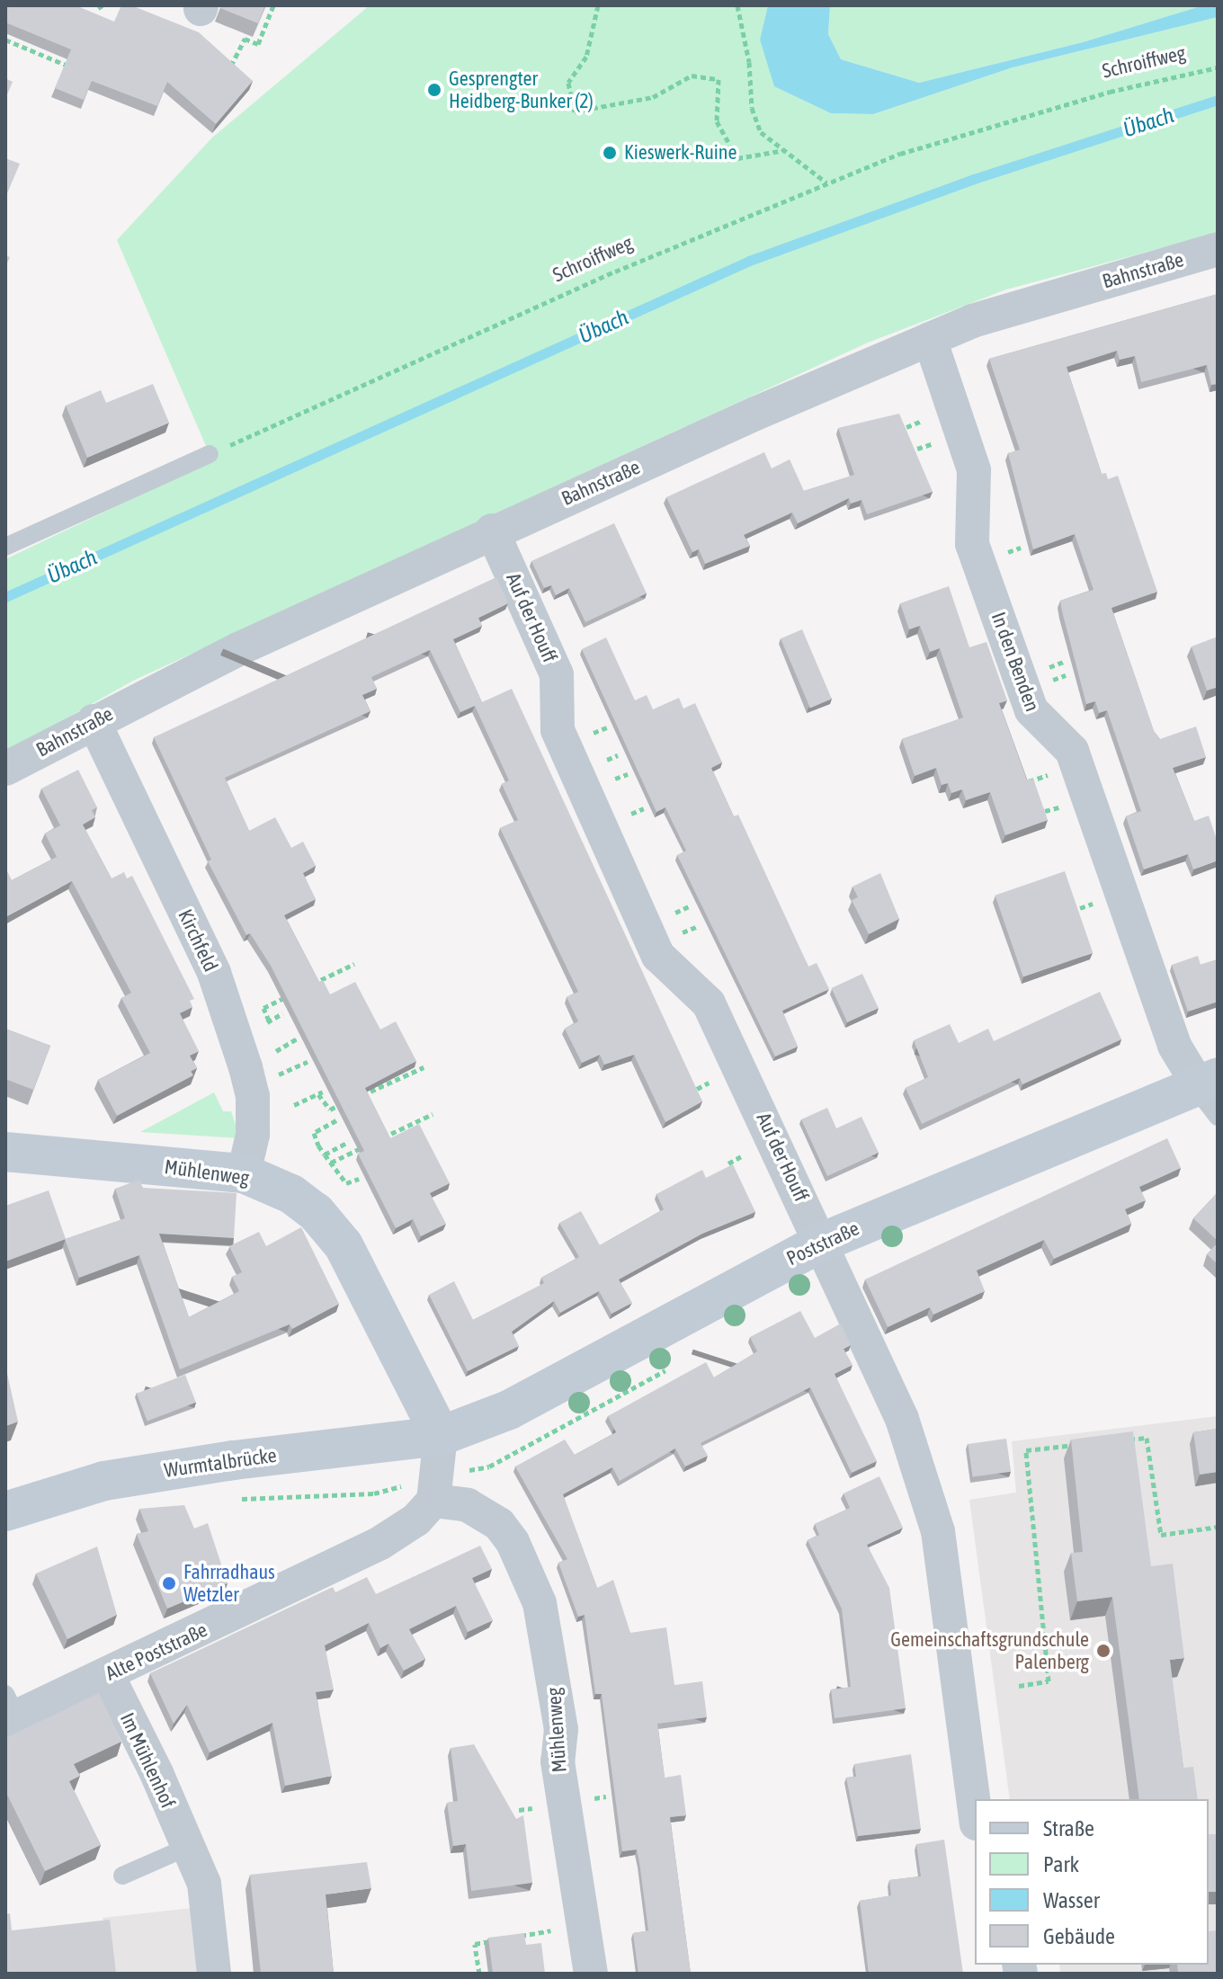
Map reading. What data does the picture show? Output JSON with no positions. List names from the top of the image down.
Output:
{
  "streets": {
    "main road": ["Mühlenweg", "Poststraße", "Wurmtalbrücke"],
    "street": [
      "Bahnstraße",
      "Auf der Houff",
      "In den Benden",
      "Kirchfeld",
      "Alte Poststraße",
      "Im Mühlenhof"
    ],
    "path": ["Schroiffweg"]
  },
  "crossings": [
    ["Bahnstraße", "Auf der Houff"],
    ["Bahnstraße", "In den Benden"],
    ["Bahnstraße", "Kirchfeld"],
    ["Auf der Houff", "Poststraße"],
    ["In den Benden", "Poststraße"],
    ["Kirchfeld", "Mühlenweg"],
    ["Mühlenweg", "Poststraße"],
    ["Mühlenweg", "Wurmtalbrücke"],
    ["Mühlenweg", "Alte Poststraße"],
    ["Poststraße", "Wurmtalbrücke"],
    ["Alte Poststraße", "Im Mühlenhof"]
  ],
  "water": ["Übach"],
  "places": [
    "Gesprengter Heidberg-Bunker (2)",
    "Kieswerk-Ruine",
    "Fahrradhaus Wetzler",
    "Gemeinschaftsgrundschule Palenberg"
  ],
  "legend": [
    "Straße",
    "Park",
    "Wasser",
    "Gebäude"
  ]
}
